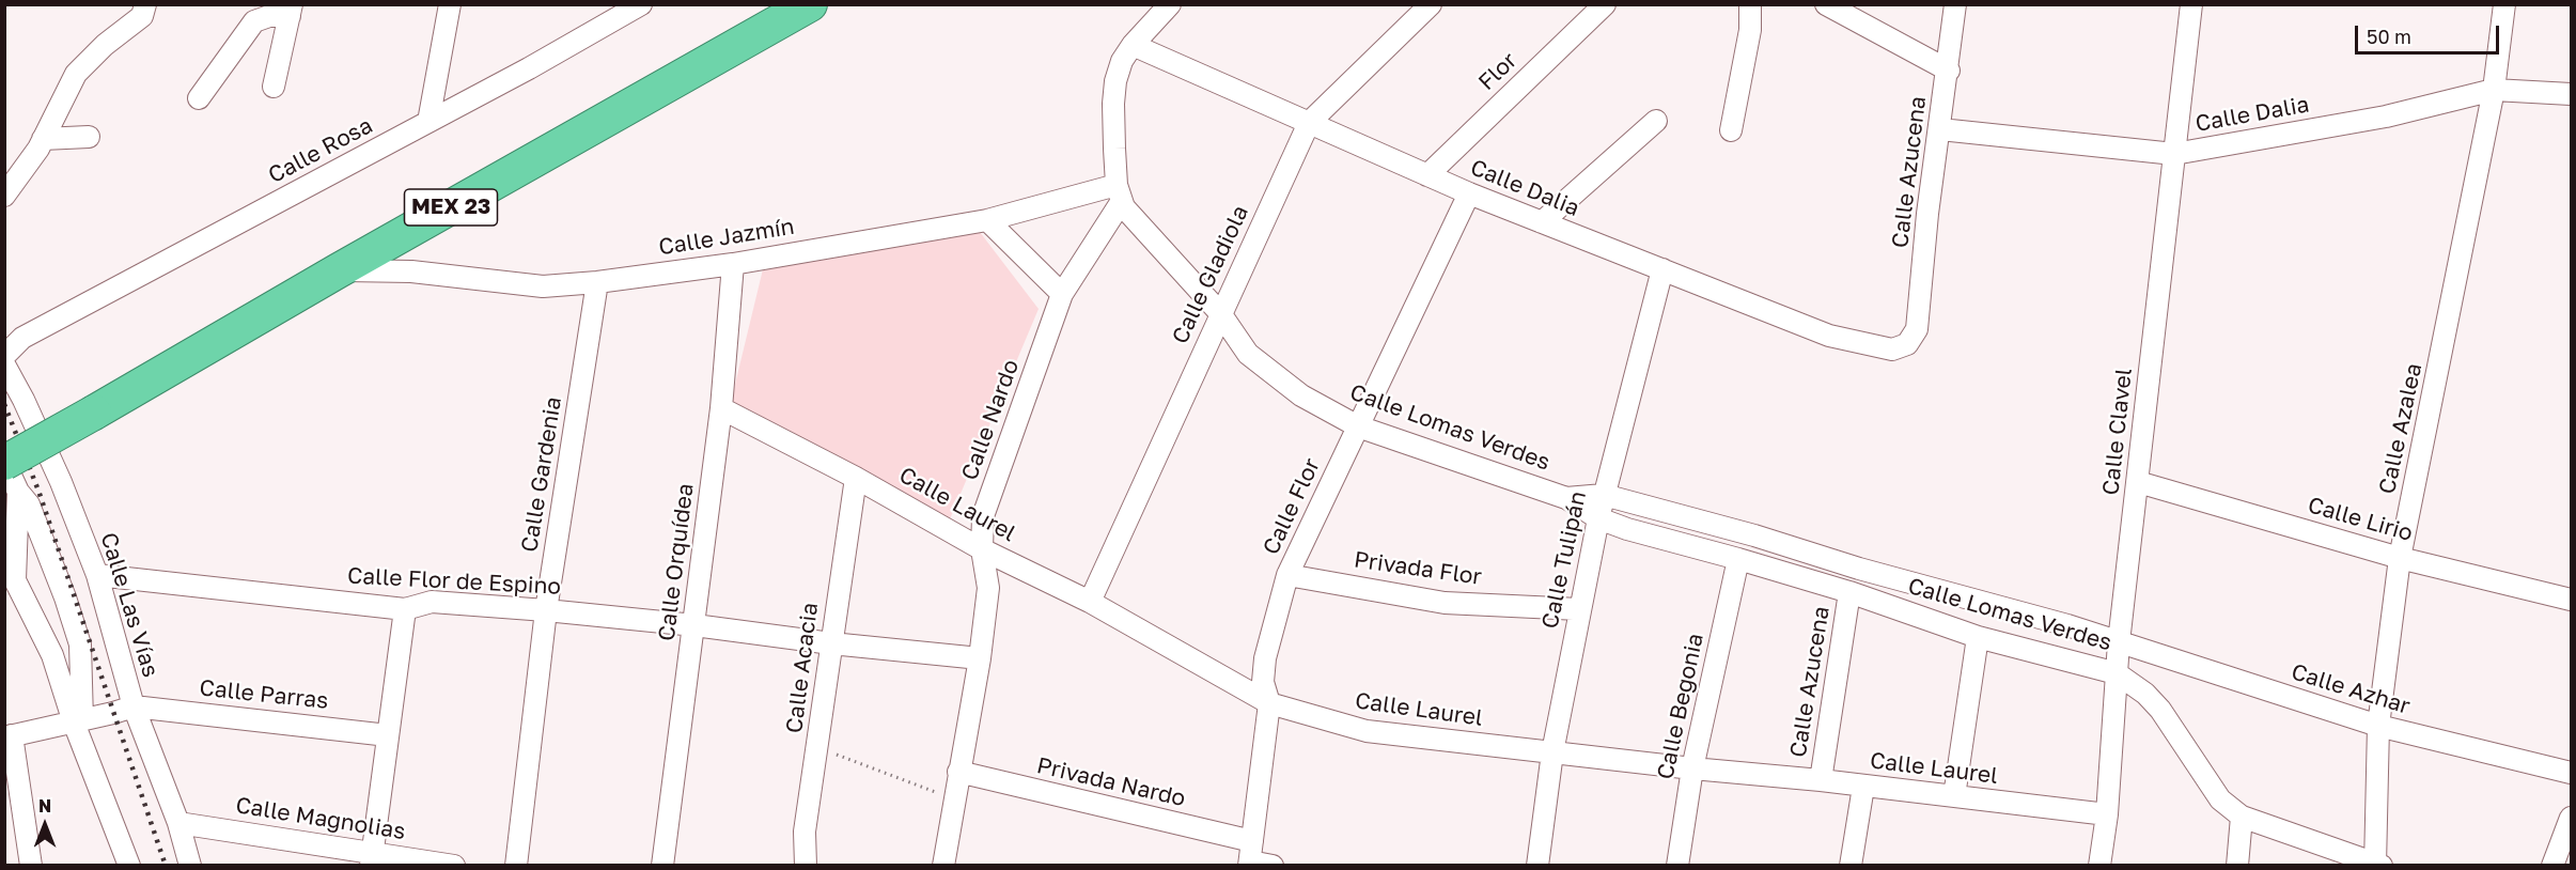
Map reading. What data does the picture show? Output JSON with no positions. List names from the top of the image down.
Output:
{
  "streets": {
    "highway": ["MEX 23"],
    "street": [
      "Flor",
      "Calle Dalia",
      "Calle Rosa",
      "Calle Azucena",
      "Calle Jazmín",
      "Calle Gladiola",
      "Calle Nardo",
      "Calle Lomas Verdes",
      "Calle Azalea",
      "Calle Clavel",
      "Calle Gardenia",
      "Calle Laurel",
      "Calle Flor",
      "Calle Lirio",
      "Calle Tulipán",
      "Calle Orquídea",
      "Privada Flor",
      "Calle Flor de Espino",
      "Calle Las Vías",
      "Calle Acacia",
      "Calle Azhar",
      "Calle Parras",
      "Calle Begonia",
      "Privada Nardo",
      "Calle Magnolias"
    ]
  },
  "crossings": [
    ["Flor", "Calle Dalia"],
    ["Calle Dalia", "Calle Azucena"],
    ["Calle Dalia", "Calle Gladiola"],
    ["Calle Dalia", "Calle Azalea"],
    ["Calle Dalia", "Calle Clavel"],
    ["Calle Dalia", "Calle Flor"],
    ["Calle Dalia", "Calle Tulipán"],
    ["Calle Azucena", "Calle Lomas Verdes"],
    ["Calle Azucena", "Calle Laurel"],
    ["MEX 23", "Calle Jazmín"],
    ["Calle Jazmín", "Calle Nardo"],
    ["Calle Jazmín", "Calle Lomas Verdes"],
    ["Calle Jazmín", "Calle Gardenia"],
    ["Calle Jazmín", "Calle Orquídea"],
    ["Calle Gladiola", "Calle Lomas Verdes"],
    ["Calle Gladiola", "Calle Laurel"],
    ["Calle Nardo", "Calle Lomas Verdes"],
    ["Calle Nardo", "Calle Laurel"],
    ["Calle Nardo", "Calle Flor de Espino"],
    ["Calle Nardo", "Privada Nardo"],
    ["Calle Lomas Verdes", "Calle Azalea"],
    ["Calle Lomas Verdes", "Calle Clavel"],
    ["Calle Lomas Verdes", "Calle Flor"],
    ["Calle Lomas Verdes", "Calle Tulipán"],
    ["Calle Lomas Verdes", "Calle Azhar"],
    ["Calle Lomas Verdes", "Calle Begonia"],
    ["Calle Azalea", "Calle Lirio"],
    ["Calle Azalea", "Calle Azhar"],
    ["Calle Clavel", "Calle Laurel"],
    ["Calle Clavel", "Calle Lirio"],
    ["Calle Clavel", "Calle Azhar"],
    ["Calle Gardenia", "Calle Flor de Espino"],
    ["Calle Laurel", "Calle Flor"],
    ["Calle Laurel", "Calle Tulipán"],
    ["Calle Laurel", "Calle Orquídea"],
    ["Calle Laurel", "Calle Acacia"],
    ["Calle Laurel", "Calle Begonia"],
    ["Calle Flor", "Privada Flor"],
    ["Calle Flor", "Privada Nardo"],
    ["Calle Tulipán", "Privada Flor"],
    ["Calle Orquídea", "Calle Flor de Espino"],
    ["Calle Flor de Espino", "Calle Las Vías"],
    ["Calle Flor de Espino", "Calle Acacia"],
    ["Calle Las Vías", "Calle Parras"],
    ["Calle Las Vías", "Calle Magnolias"]
  ],
  "scale_bar": "50 m",
  "north": "top"
}
